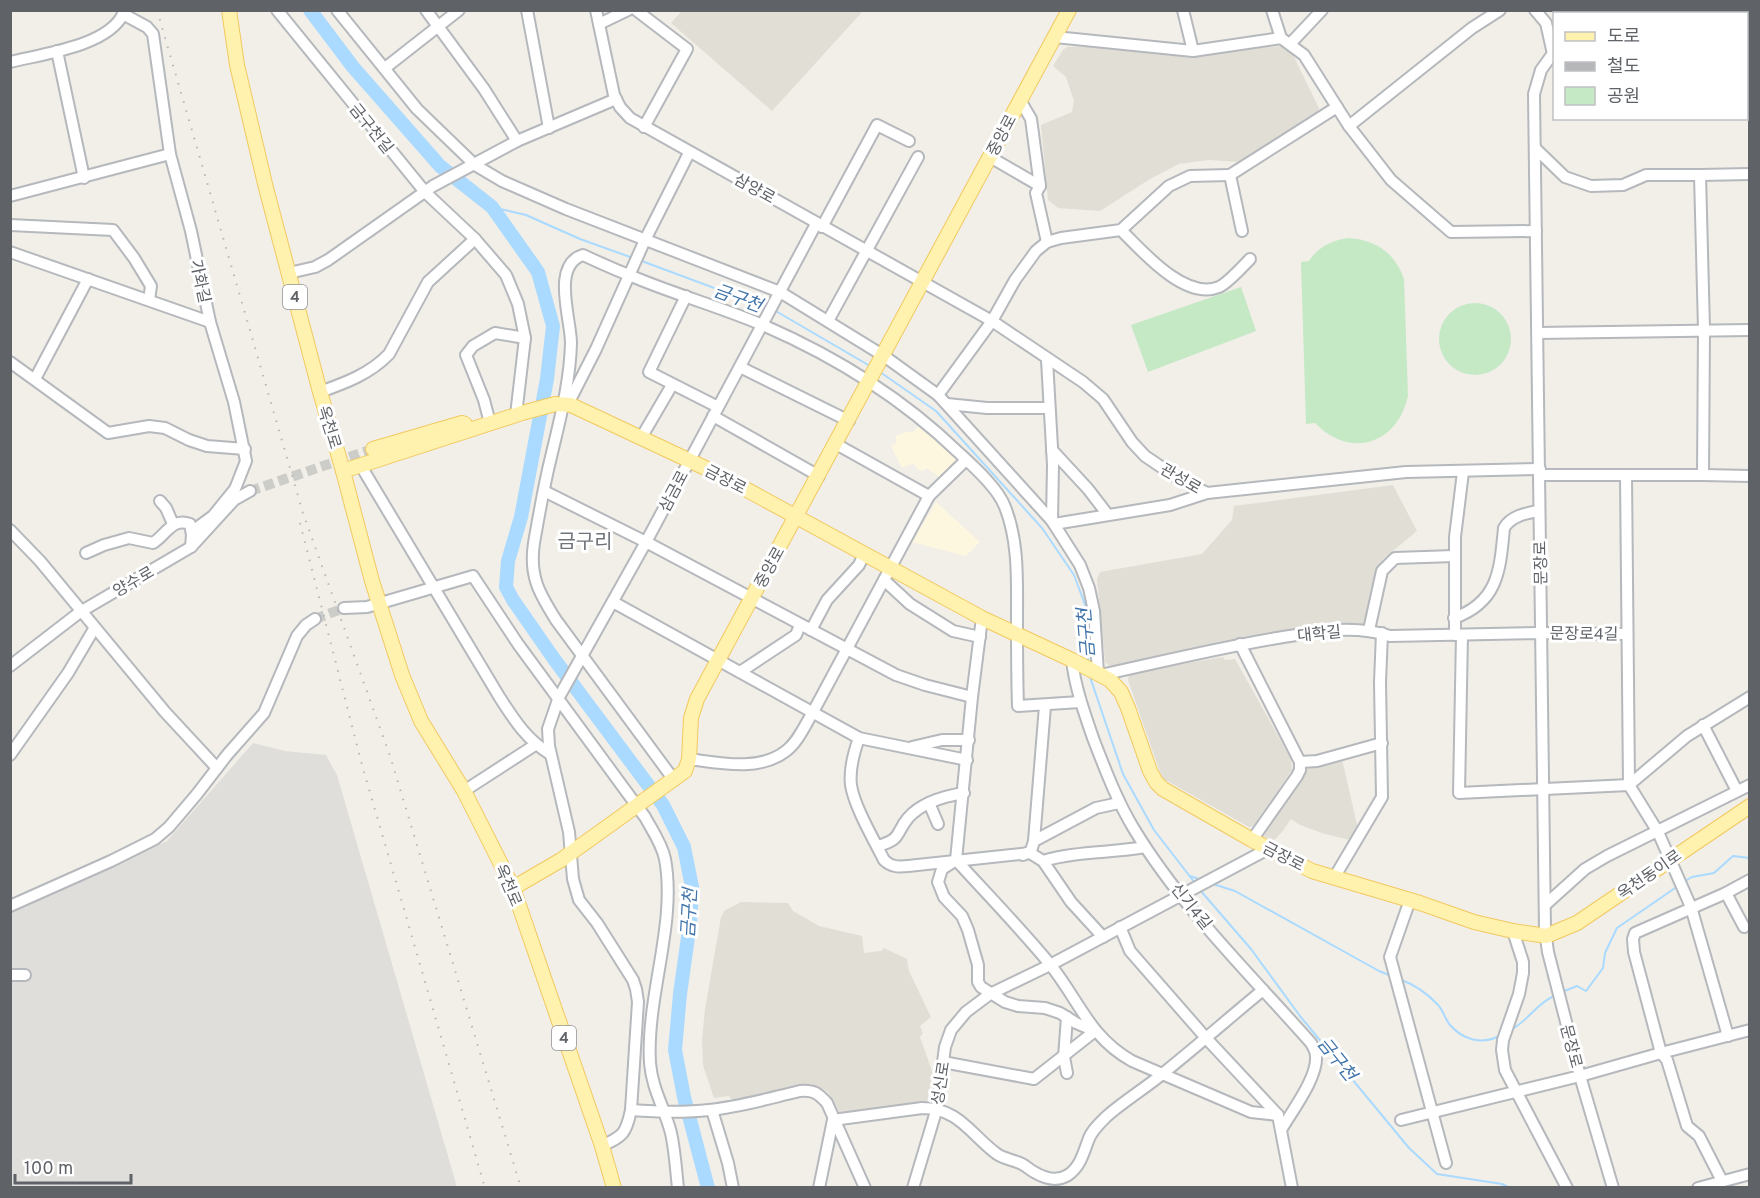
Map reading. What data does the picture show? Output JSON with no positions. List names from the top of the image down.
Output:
{
  "streets": {
    "main road": [
      "중앙로",
      "4",
      "옥천로",
      "금장로",
      "옥천동이로"
    ],
    "street": [
      "금구천길",
      "삼양로",
      "가화길",
      "관성로",
      "삼금로",
      "문장로",
      "양수로",
      "대학길",
      "문장로4길",
      "신기4길",
      "성신로"
    ]
  },
  "crossings": [
    ["중앙로", "삼양로"],
    ["중앙로", "관성로"],
    ["중앙로", "금장로"],
    ["삼양로", "관성로"],
    ["가화길", "양수로"],
    ["관성로", "문장로"],
    ["금장로", "삼금로"],
    ["금장로", "문장로"],
    ["금장로", "대학길"],
    ["금장로", "옥천동이로"],
    ["금장로", "신기4길"],
    ["금장로", "성신로"],
    ["문장로", "대학길"],
    ["문장로", "문장로4길"],
    ["문장로", "옥천동이로"],
    ["대학길", "문장로4길"],
    ["신기4길", "성신로"]
  ],
  "districts": ["금구리"],
  "water": ["금구천"],
  "legend": ["도로", "철도", "공원"],
  "scale_bar": "100 m"
}
